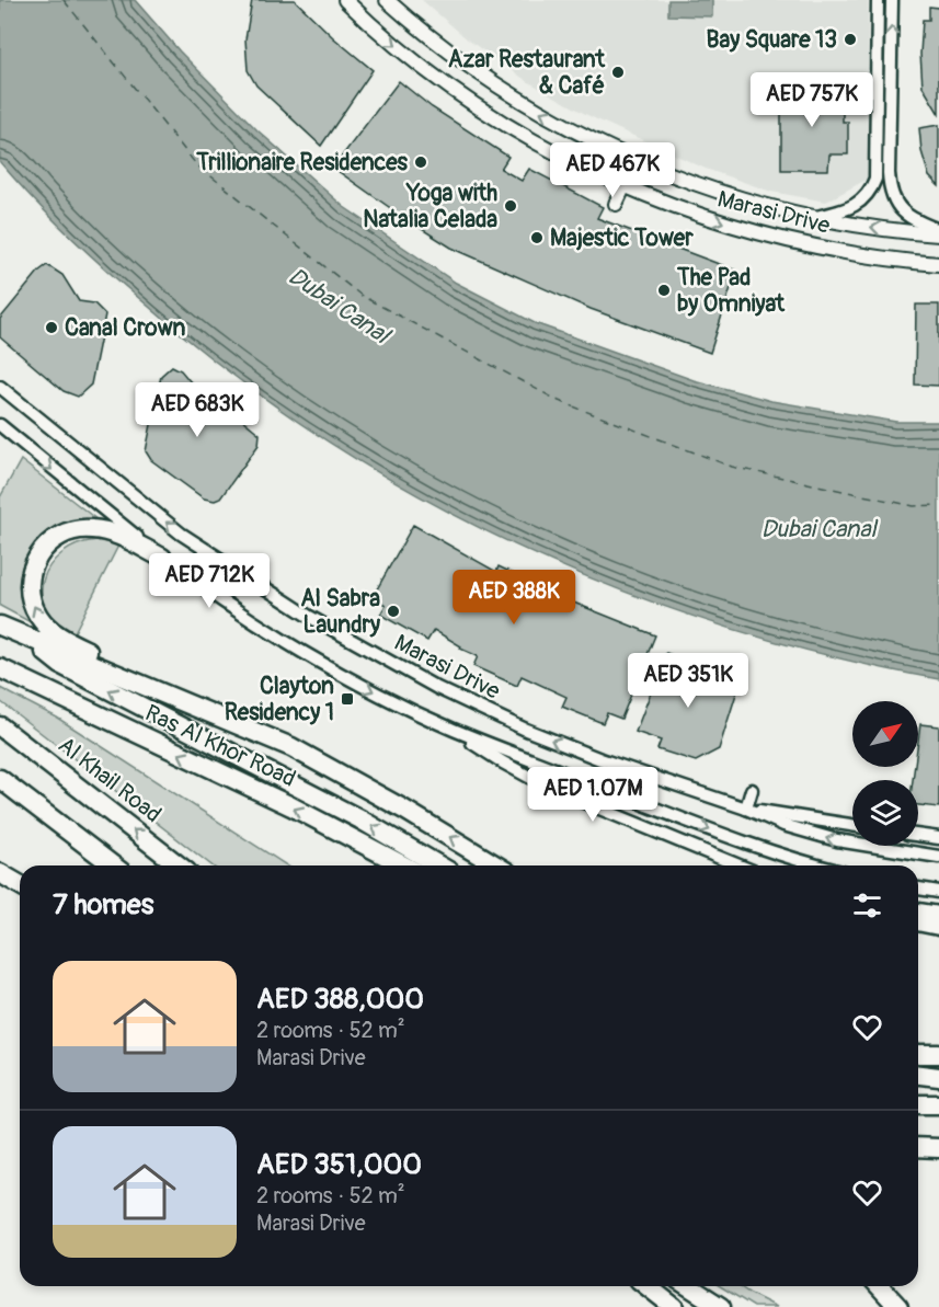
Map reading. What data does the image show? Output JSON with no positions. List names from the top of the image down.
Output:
{
  "streets": {
    "highway": ["Ras Al Khor Road", "Al Khail Road"],
    "main road": ["Marasi Drive"]
  },
  "water": ["Dubai Canal"],
  "places": {
    "other": [
      "Bay Square 13",
      "Azar Restaurant & Café",
      "Trillionaire Residences",
      "Yoga with Natalia Celada",
      "Majestic Tower",
      "The Pad by Omniyat",
      "Canal Crown",
      "Al Sabra Laundry"
    ],
    "transit": ["Clayton Residency 1"]
  },
  "north": "top right",
  "page": {
    "price": [
      "AED 757K",
      "AED 467K",
      "AED 683K",
      "AED 712K",
      "AED 388K",
      "AED 351K",
      "AED 1.07M"
    ],
    "heading": "7 homes",
    "list": [
      {
        "name": "AED 388,000",
        "note": "2 rooms · 52 m² · Marasi Drive"
      },
      {
        "name": "AED 351,000",
        "note": "2 rooms · 52 m² · Marasi Drive"
      }
    ]
  }
}
